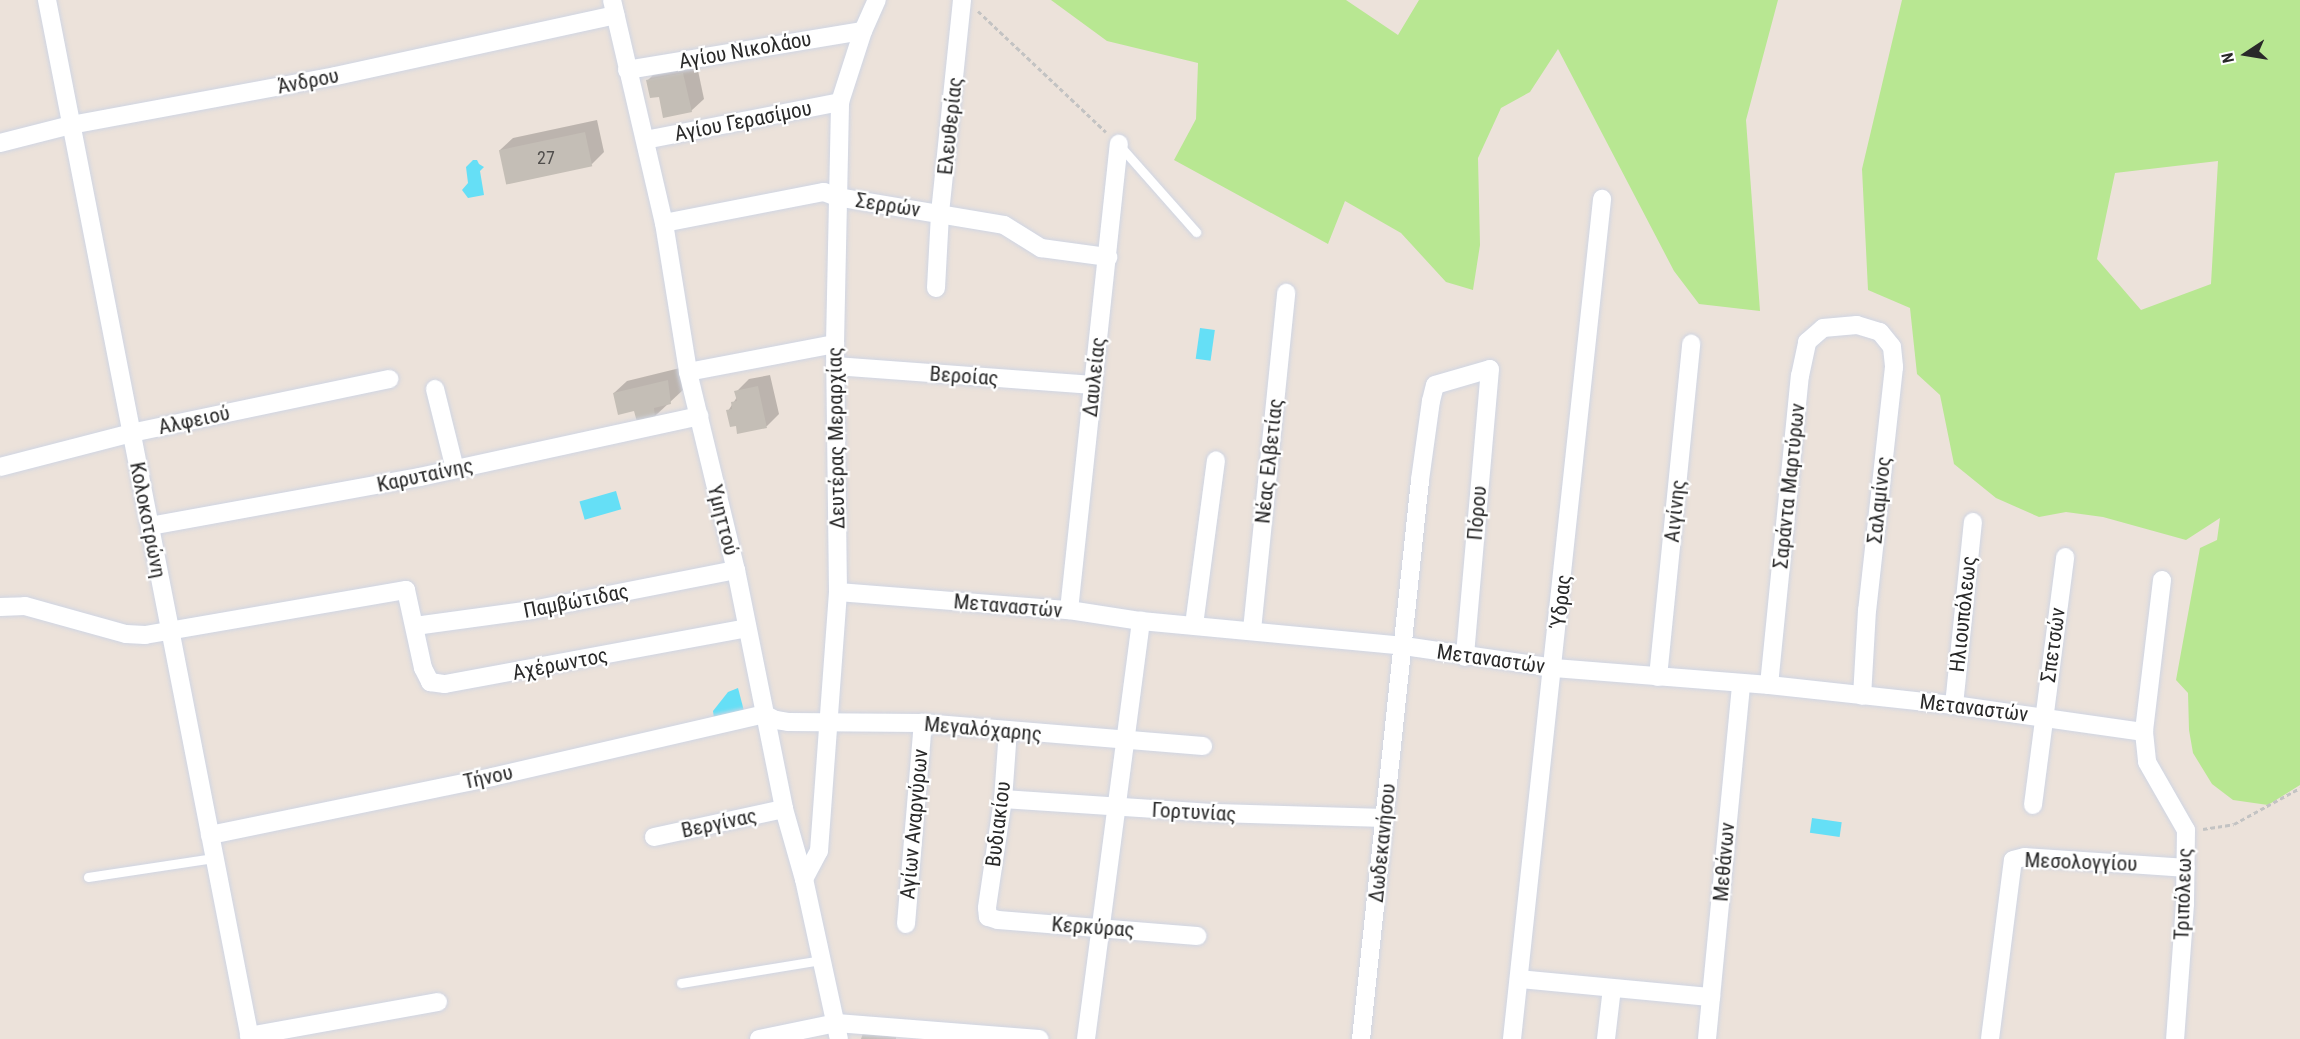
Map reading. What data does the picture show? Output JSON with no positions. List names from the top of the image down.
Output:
{
  "streets": {
    "street": [
      "Αγίου Νικολάου",
      "Άνδρου",
      "Αγίου Γερασίμου",
      "Ελευθερίας",
      "Σερρών",
      "Βεροίας",
      "Δαυλείας",
      "Αλφειού",
      "Δευτέρας Μεραρχίας",
      "Νέας Ελβετίας",
      "Καρυταίνης",
      "Σαράντα Μαρτύρων",
      "Σαλαμίνος",
      "Αιγίνης",
      "Πόρου",
      "Κολοκοτρώνη",
      "Υμηττού",
      "Παμβώτιδας",
      "Ύδρας",
      "Μεταναστών",
      "Ηλιουπόλεως",
      "Σπετσών",
      "Αχέρωντος",
      "Μεγαλόχαρης",
      "Τήνου",
      "Γορτυνίας",
      "Βεργίνας",
      "Αγίων Αναργύρων",
      "Βυδιακίου",
      "Δωδεκανήσου",
      "Μεθάνων",
      "Μεσολογγίου",
      "Τριπόλεως",
      "Κερκύρας"
    ]
  },
  "crossings": [
    ["Αγίου Νικολάου", "Δευτέρας Μεραρχίας"],
    ["Αγίου Νικολάου", "Υμηττού"],
    ["Άνδρου", "Κολοκοτρώνη"],
    ["Άνδρου", "Υμηττού"],
    ["Αγίου Γερασίμου", "Δευτέρας Μεραρχίας"],
    ["Αγίου Γερασίμου", "Υμηττού"],
    ["Ελευθερίας", "Σερρών"],
    ["Σερρών", "Δαυλείας"],
    ["Σερρών", "Δευτέρας Μεραρχίας"],
    ["Σερρών", "Υμηττού"],
    ["Βεροίας", "Δαυλείας"],
    ["Βεροίας", "Δευτέρας Μεραρχίας"],
    ["Δαυλείας", "Μεταναστών"],
    ["Αλφειού", "Κολοκοτρώνη"],
    ["Δευτέρας Μεραρχίας", "Υμηττού"],
    ["Δευτέρας Μεραρχίας", "Μεταναστών"],
    ["Δευτέρας Μεραρχίας", "Μεγαλόχαρης"],
    ["Νέας Ελβετίας", "Μεταναστών"],
    ["Καρυταίνης", "Κολοκοτρώνη"],
    ["Καρυταίνης", "Υμηττού"],
    ["Σαράντα Μαρτύρων", "Σαλαμίνος"],
    ["Σαράντα Μαρτύρων", "Μεταναστών"],
    ["Σαλαμίνος", "Μεταναστών"],
    ["Αιγίνης", "Μεταναστών"],
    ["Πόρου", "Μεταναστών"],
    ["Πόρου", "Δωδεκανήσου"],
    ["Κολοκοτρώνη", "Τήνου"],
    ["Υμηττού", "Παμβώτιδας"],
    ["Υμηττού", "Αχέρωντος"],
    ["Υμηττού", "Μεγαλόχαρης"],
    ["Υμηττού", "Τήνου"],
    ["Υμηττού", "Βεργίνας"],
    ["Παμβώτιδας", "Αχέρωντος"],
    ["Ύδρας", "Μεταναστών"],
    ["Μεταναστών", "Ηλιουπόλεως"],
    ["Μεταναστών", "Σπετσών"],
    ["Μεταναστών", "Δωδεκανήσου"],
    ["Μεταναστών", "Μεθάνων"],
    ["Μεταναστών", "Τριπόλεως"],
    ["Μεγαλόχαρης", "Τήνου"],
    ["Μεγαλόχαρης", "Αγίων Αναργύρων"],
    ["Μεγαλόχαρης", "Βυδιακίου"],
    ["Γορτυνίας", "Βυδιακίου"],
    ["Γορτυνίας", "Δωδεκανήσου"],
    ["Βυδιακίου", "Κερκύρας"],
    ["Μεσολογγίου", "Τριπόλεως"]
  ],
  "house_numbers": ["27"],
  "north": "left"
}
